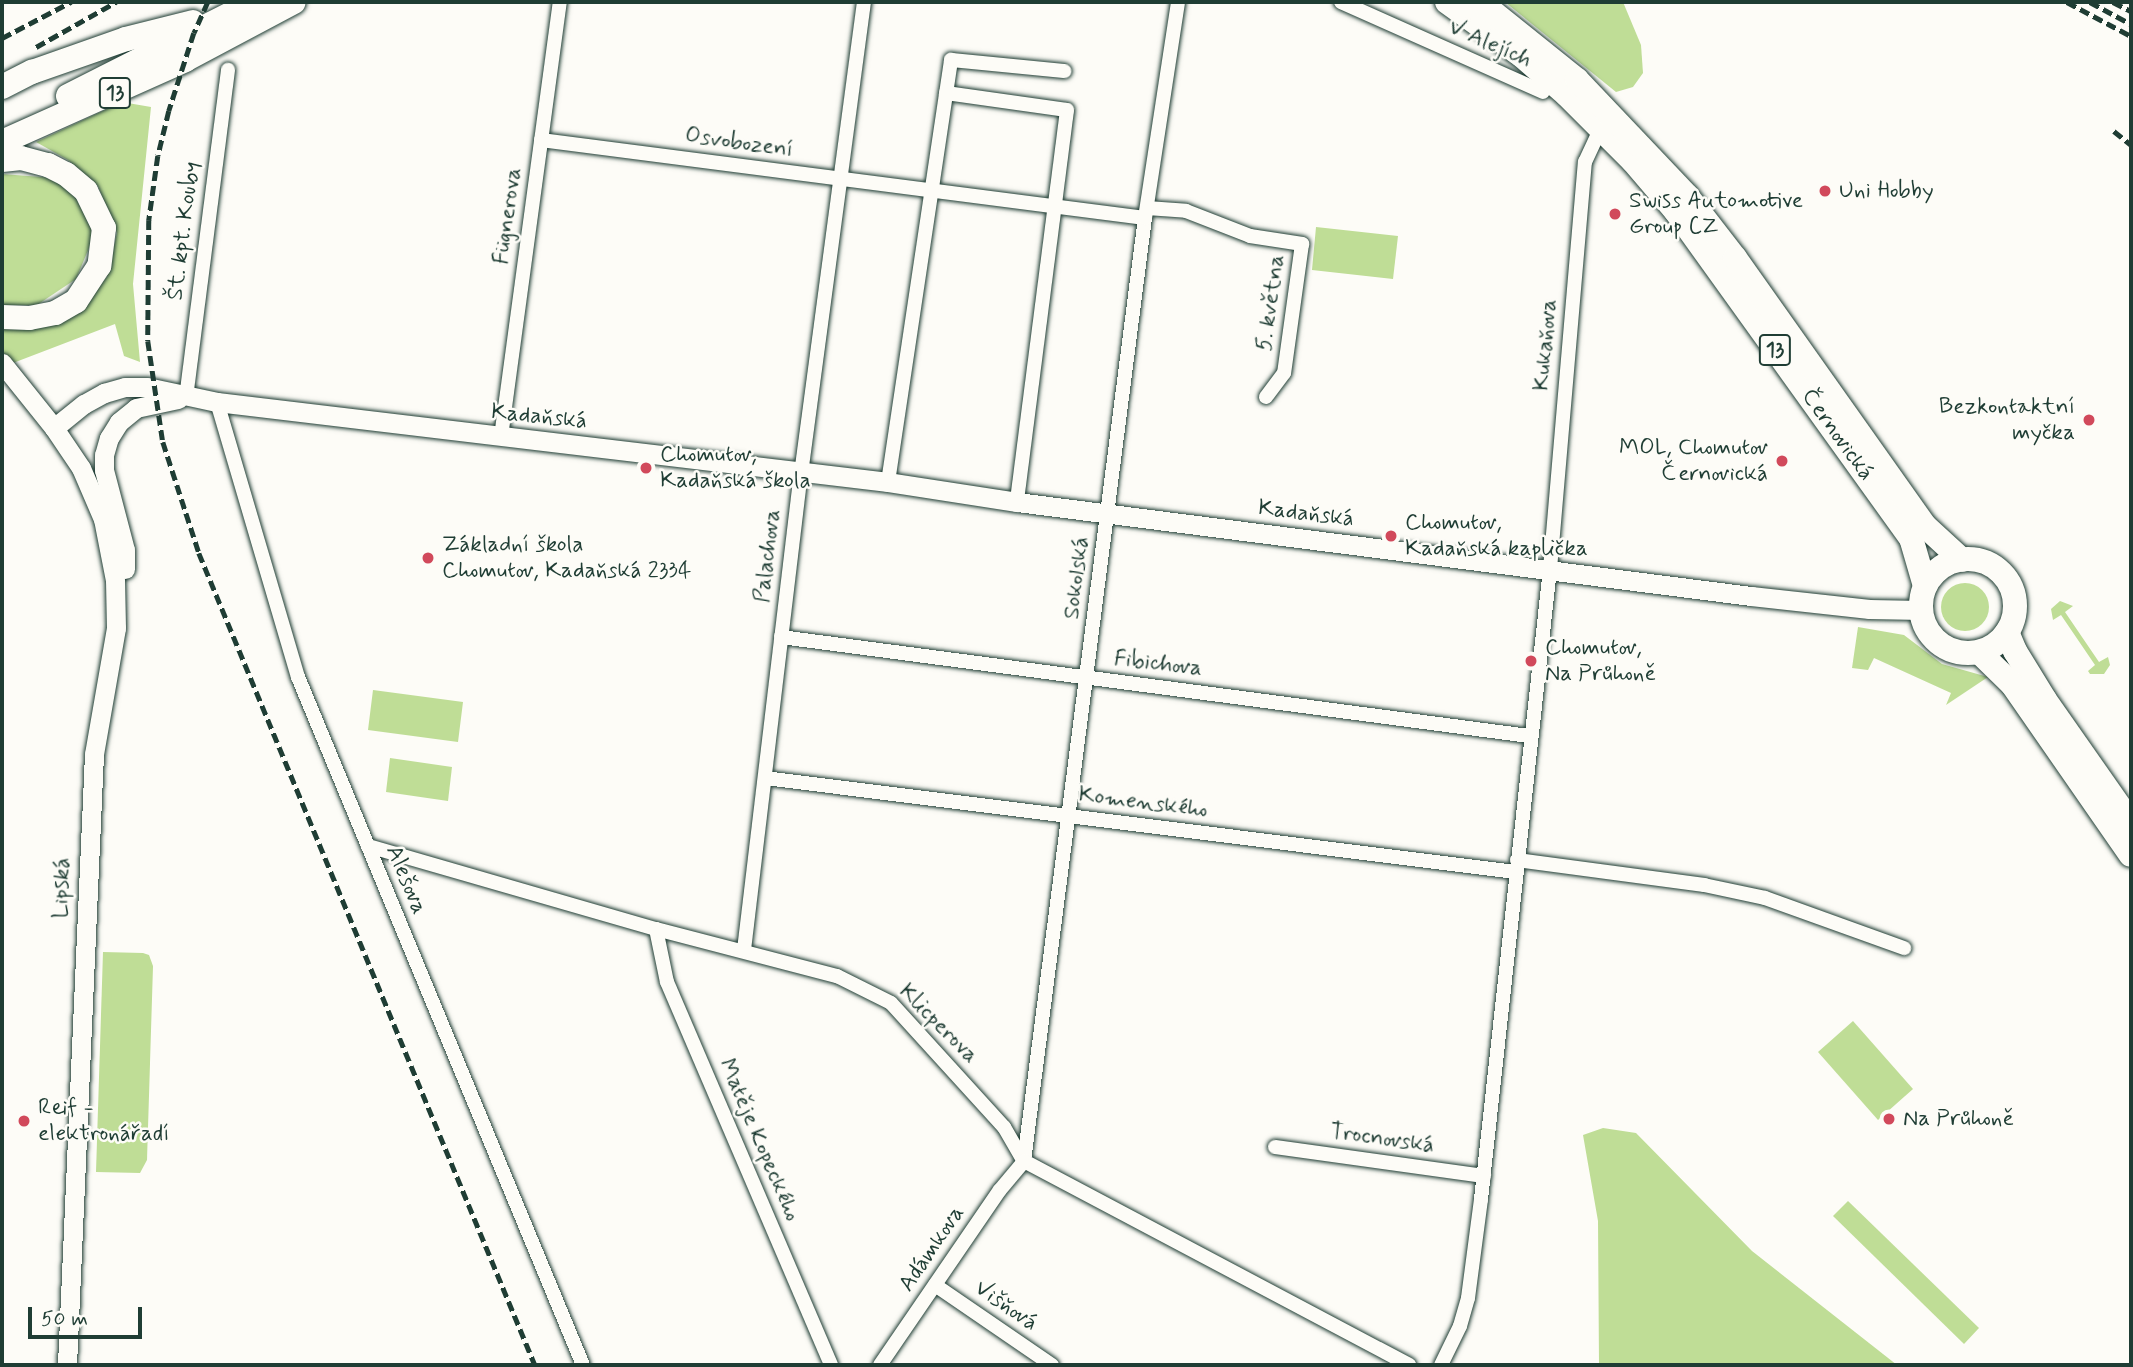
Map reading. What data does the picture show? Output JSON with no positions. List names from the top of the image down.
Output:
{
  "streets": {
    "highway": ["13", "Černovická"],
    "street": [
      "V Alejích",
      "Osvobození",
      "Fügnerova",
      "Št. kpt. Kouby",
      "5. května",
      "Kukaňova",
      "Kadaňská",
      "Palachova",
      "Sokolská",
      "Fibichova",
      "Komenského",
      "Alešova",
      "Lipská",
      "Klicperova",
      "Trocnovská",
      "Matěje Kopeckého",
      "Adámkova",
      "Višňová"
    ]
  },
  "crossings": [
    ["13", "Kukaňova"],
    ["13", "Černovická"],
    ["Osvobození", "Fügnerova"],
    ["Osvobození", "5. května"],
    ["Osvobození", "Palachova"],
    ["Osvobození", "Sokolská"],
    ["Fügnerova", "Kadaňská"],
    ["Št. kpt. Kouby", "Kadaňská"],
    ["5. května", "Sokolská"],
    ["Kukaňova", "Kadaňská"],
    ["Kukaňova", "Černovická"],
    ["Kadaňská", "Černovická"],
    ["Kadaňská", "Palachova"],
    ["Kadaňská", "Sokolská"],
    ["Kadaňská", "Alešova"],
    ["Kadaňská", "Lipská"],
    ["Palachova", "Fibichova"],
    ["Palachova", "Komenského"],
    ["Palachova", "Klicperova"],
    ["Sokolská", "Fibichova"],
    ["Sokolská", "Komenského"],
    ["Sokolská", "Klicperova"],
    ["Sokolská", "Adámkova"],
    ["Alešova", "Klicperova"],
    ["Klicperova", "Matěje Kopeckého"],
    ["Klicperova", "Adámkova"],
    ["Adámkova", "Višňová"]
  ],
  "places": [
    "Uni Hobby",
    "Swiss Automotive Group CZ",
    "Bezkontaktní myčka",
    "MOL, Chomutov Černovická",
    "Chomutov, Kadaňská škola",
    "Chomutov, Kadaňská kaplička",
    "Základní škola Chomutov, Kadaňská 2334",
    "Chomutov, Na Průhoně",
    "Na Průhoně",
    "Reif - elektronářadí"
  ],
  "scale_bar": "50 m"
}
